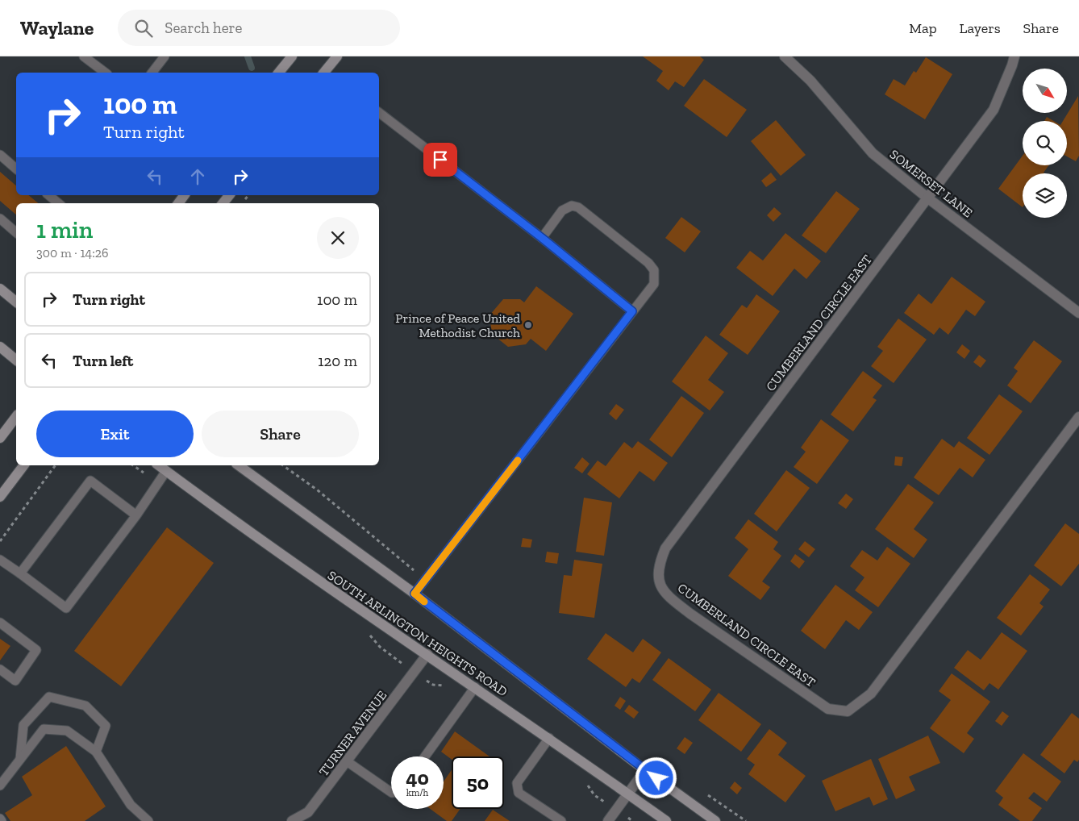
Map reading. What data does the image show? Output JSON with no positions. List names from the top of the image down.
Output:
{
  "streets": {
    "main road": ["SOUTH ARLINGTON HEIGHTS ROAD"],
    "street": ["SOMERSET LANE", "CUMBERLAND CIRCLE EAST", "TURNER AVENUE"]
  },
  "crossings": [
    ["SOMERSET LANE", "CUMBERLAND CIRCLE EAST"],
    ["SOUTH ARLINGTON HEIGHTS ROAD", "TURNER AVENUE"]
  ],
  "places": ["Prince of Peace United Methodist Church"],
  "north": "bottom right",
  "page": {
    "header": "Waylane",
    "search": "Search here",
    "nav": ["Map", "Layers", "Share"],
    "turn": ["100 m", "Turn right"],
    "heading": ["1 min", "300 m · 14:26"],
    "list": [
      {
        "name": "Turn right",
        "value": "100 m"
      },
      {
        "name": "Turn left",
        "value": "120 m"
      }
    ],
    "buttons": ["Exit", "Share"],
    "speed": "40 km/h",
    "limit": "50"
  }
}
